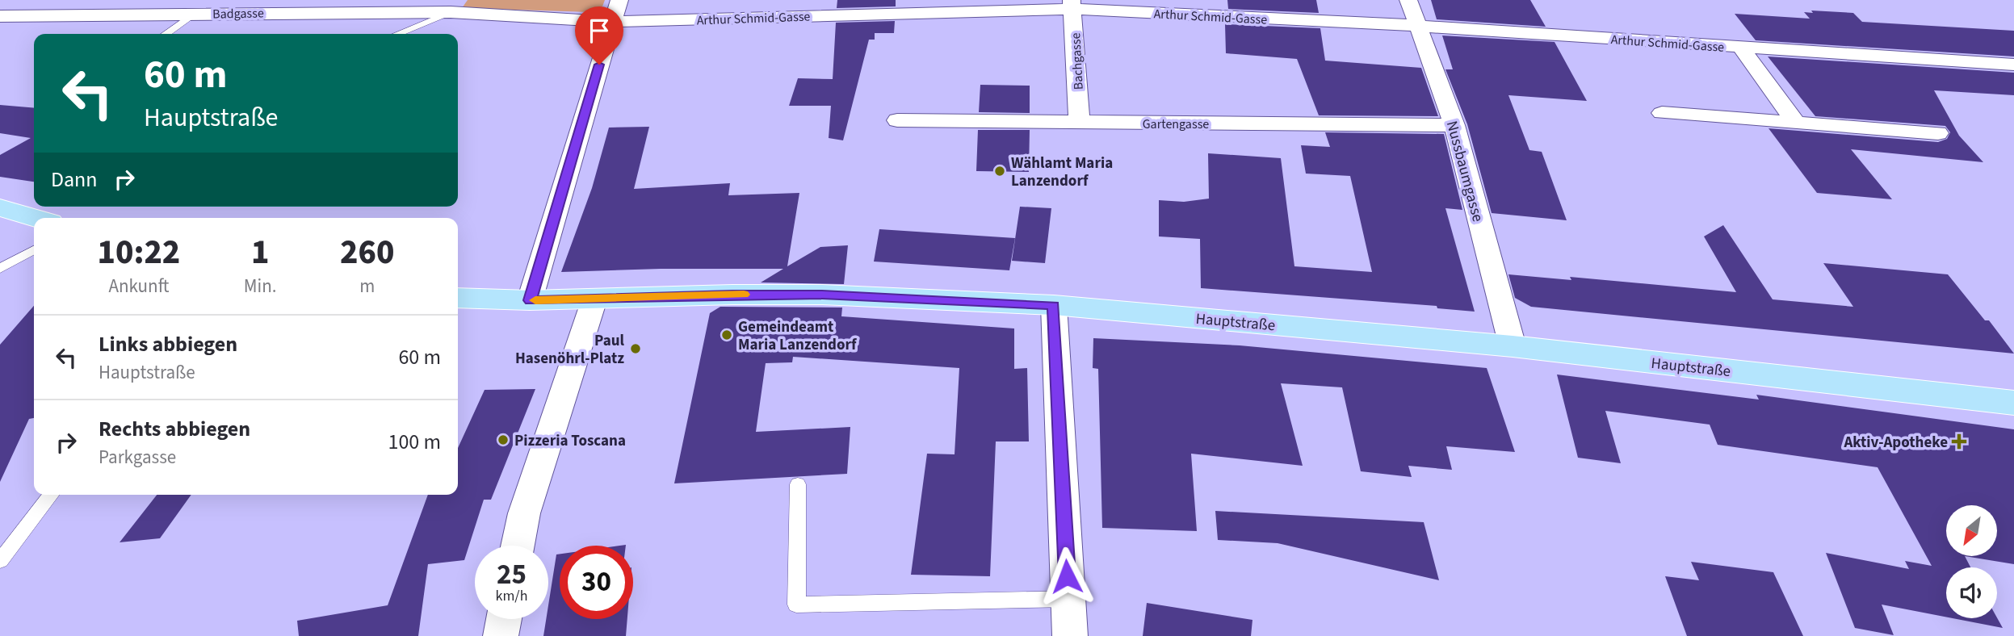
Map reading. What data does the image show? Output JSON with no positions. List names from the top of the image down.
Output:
{
  "streets": {
    "main road": ["Hauptstraße"],
    "street": [
      "Badgasse",
      "Arthur Schmid-Gasse",
      "Bachgasse",
      "Gartengasse",
      "Nussbaumgasse"
    ]
  },
  "crossings": [
    ["Badgasse", "Arthur Schmid-Gasse"],
    ["Arthur Schmid-Gasse", "Bachgasse"],
    ["Arthur Schmid-Gasse", "Nussbaumgasse"],
    ["Bachgasse", "Gartengasse"],
    ["Gartengasse", "Nussbaumgasse"],
    ["Nussbaumgasse", "Hauptstraße"]
  ],
  "places": {
    "other": [
      "Wählamt Maria Lanzendorf",
      "Gemeindeamt Maria Lanzendorf",
      "Paul Hasenöhrl-Platz",
      "Pizzeria Toscana"
    ],
    "health": ["Aktiv-Apotheke"]
  },
  "north": "bottom left",
  "page": {
    "turn": ["60 m", "Hauptstraße"],
    "then": "Dann",
    "eta": [
      "10:22",
      "Ankunft",
      "1",
      "Min.",
      "260",
      "m"
    ],
    "list": [
      {
        "name": "Links abbiegen",
        "note": "Hauptstraße",
        "value": "60 m"
      },
      {
        "name": "Rechts abbiegen",
        "note": "Parkgasse",
        "value": "100 m"
      }
    ],
    "speed": "25 km/h",
    "limit": "30"
  }
}
